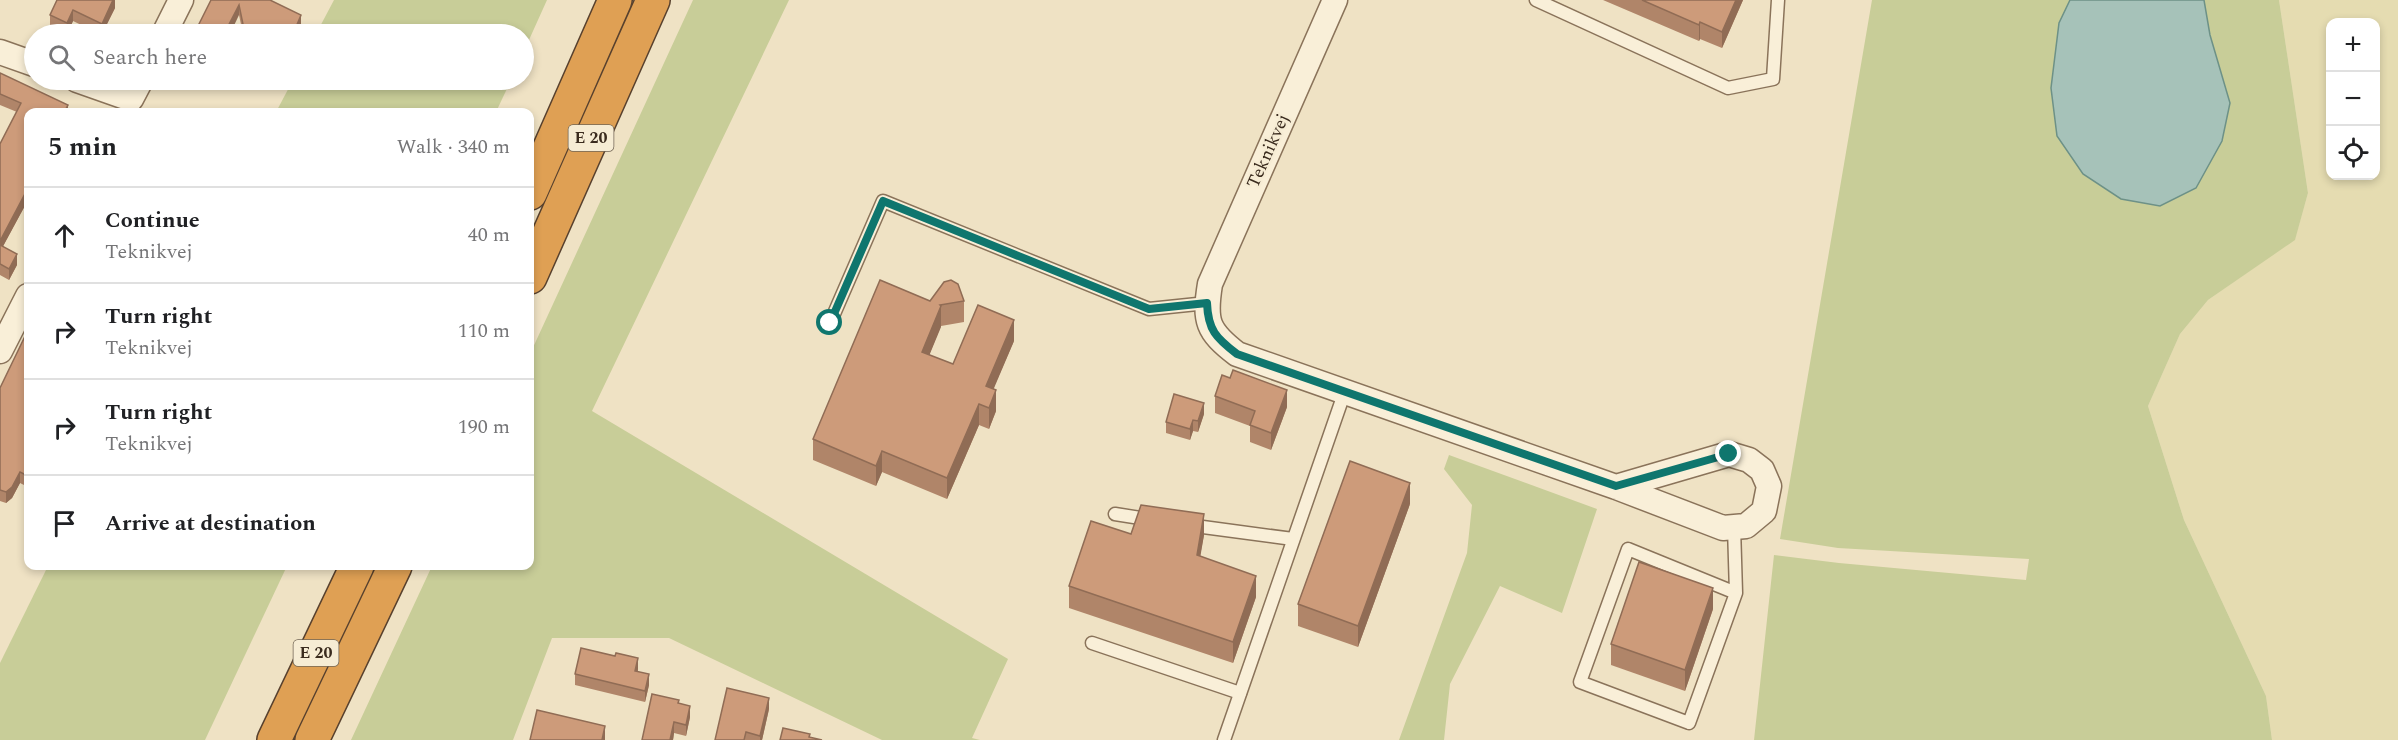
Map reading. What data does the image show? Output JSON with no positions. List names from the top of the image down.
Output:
{
  "streets": {
    "highway": ["E 20"],
    "street": ["Teknikvej"]
  },
  "page": {
    "map_buttons": ["+", "−"],
    "search": "Search here",
    "heading": ["5 min", "Walk · 340 m"],
    "list": [
      ["Continue", "Teknikvej", "40 m"],
      ["Turn right", "Teknikvej", "110 m"],
      ["Turn right", "Teknikvej", "190 m"],
      "Arrive at destination"
    ]
  }
}
